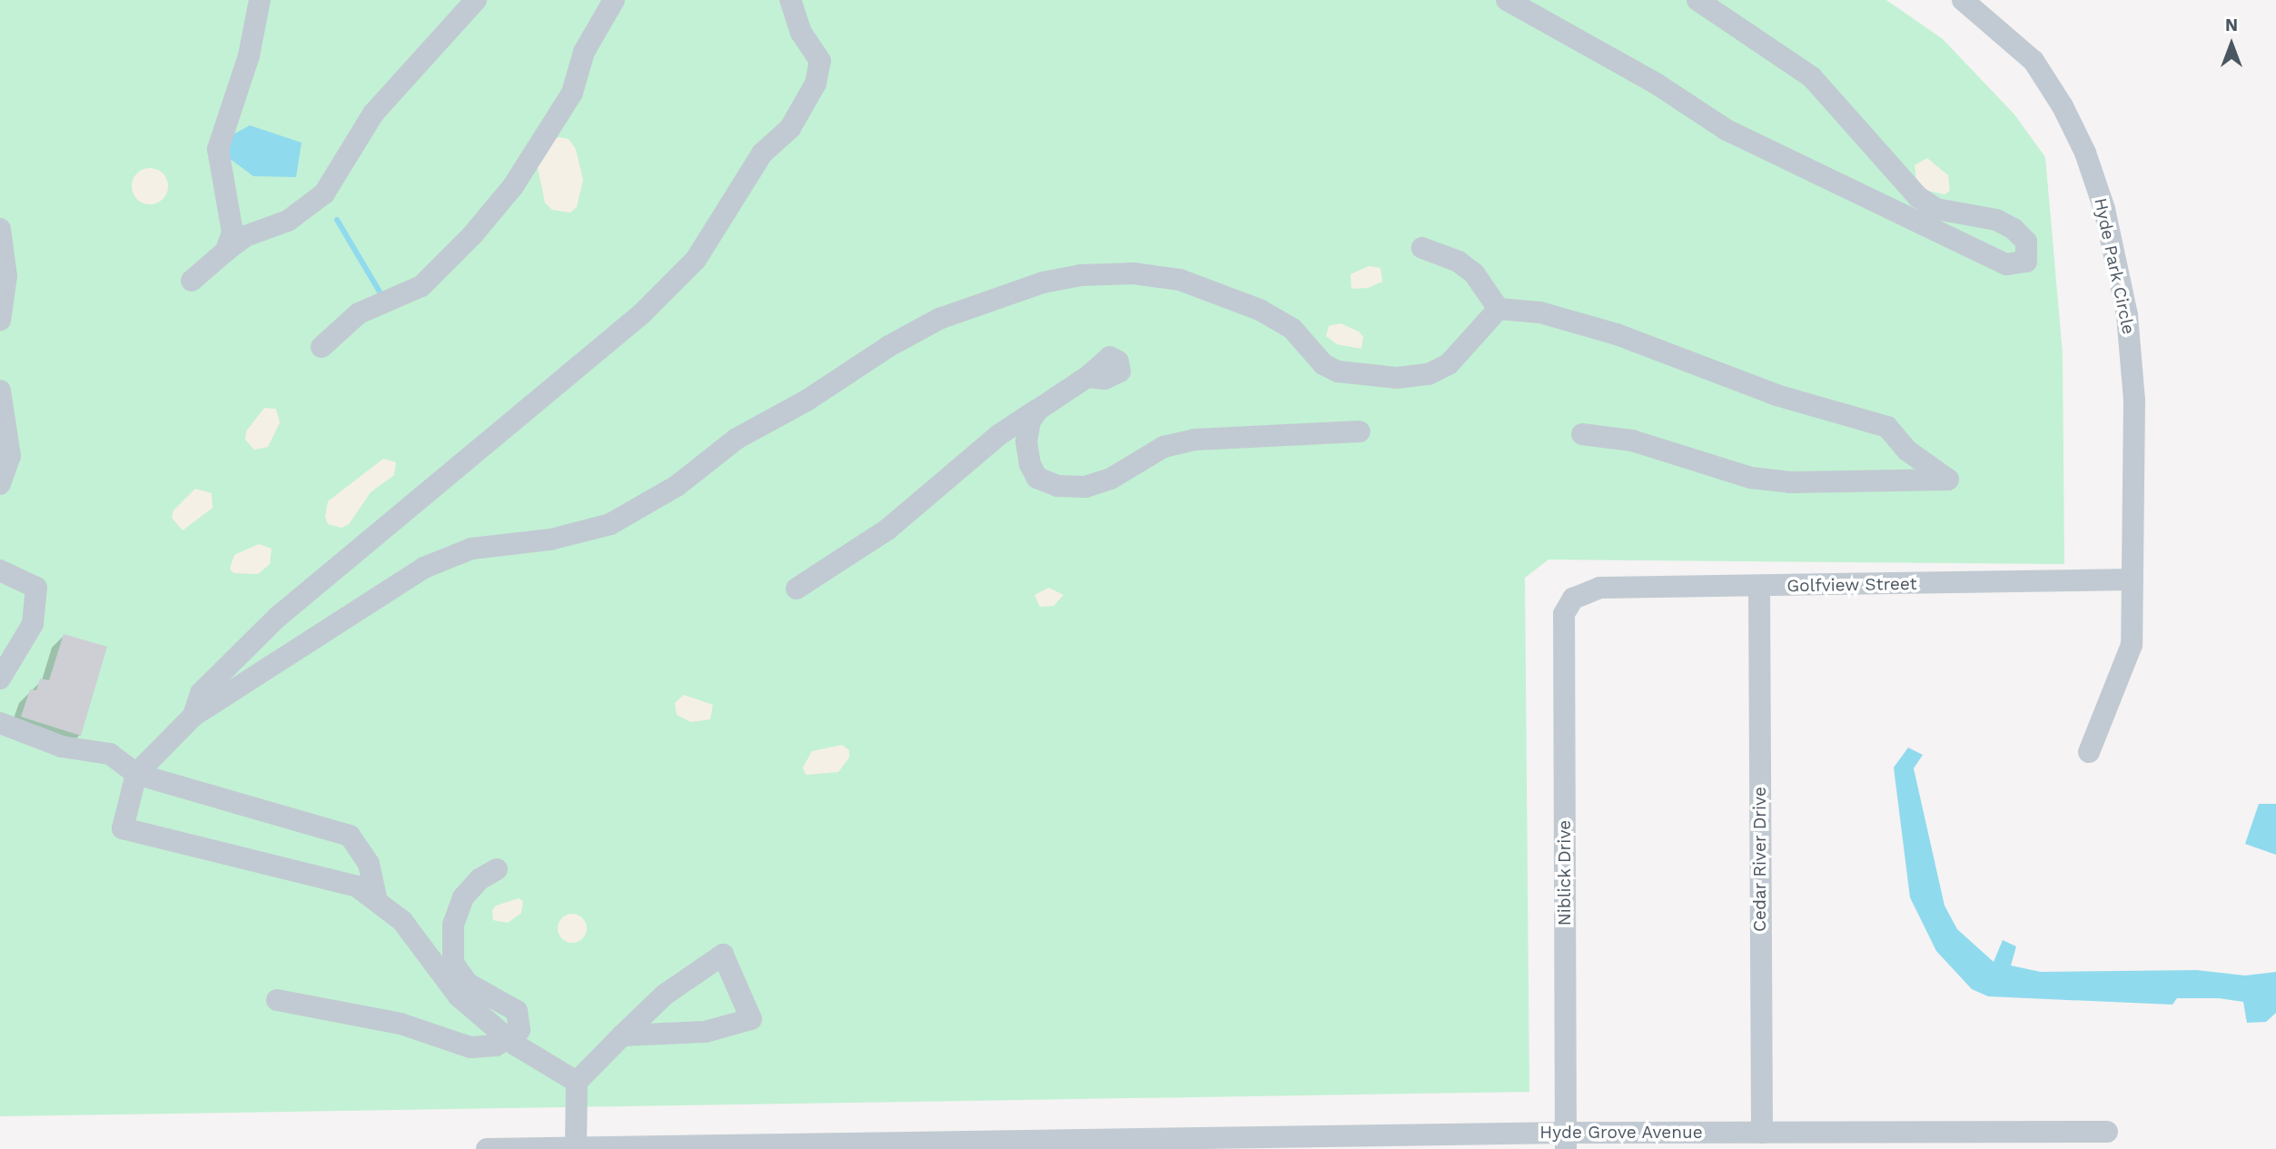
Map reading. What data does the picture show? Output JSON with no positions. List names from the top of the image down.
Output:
{
  "streets": {
    "street": [
      "Hyde Park Circle",
      "Golfview Street",
      "Cedar River Drive",
      "Niblick Drive",
      "Hyde Grove Avenue"
    ]
  },
  "crossings": [
    ["Hyde Park Circle", "Golfview Street"],
    ["Golfview Street", "Cedar River Drive"],
    ["Golfview Street", "Niblick Drive"],
    ["Cedar River Drive", "Hyde Grove Avenue"],
    ["Niblick Drive", "Hyde Grove Avenue"]
  ],
  "north": "top"
}
